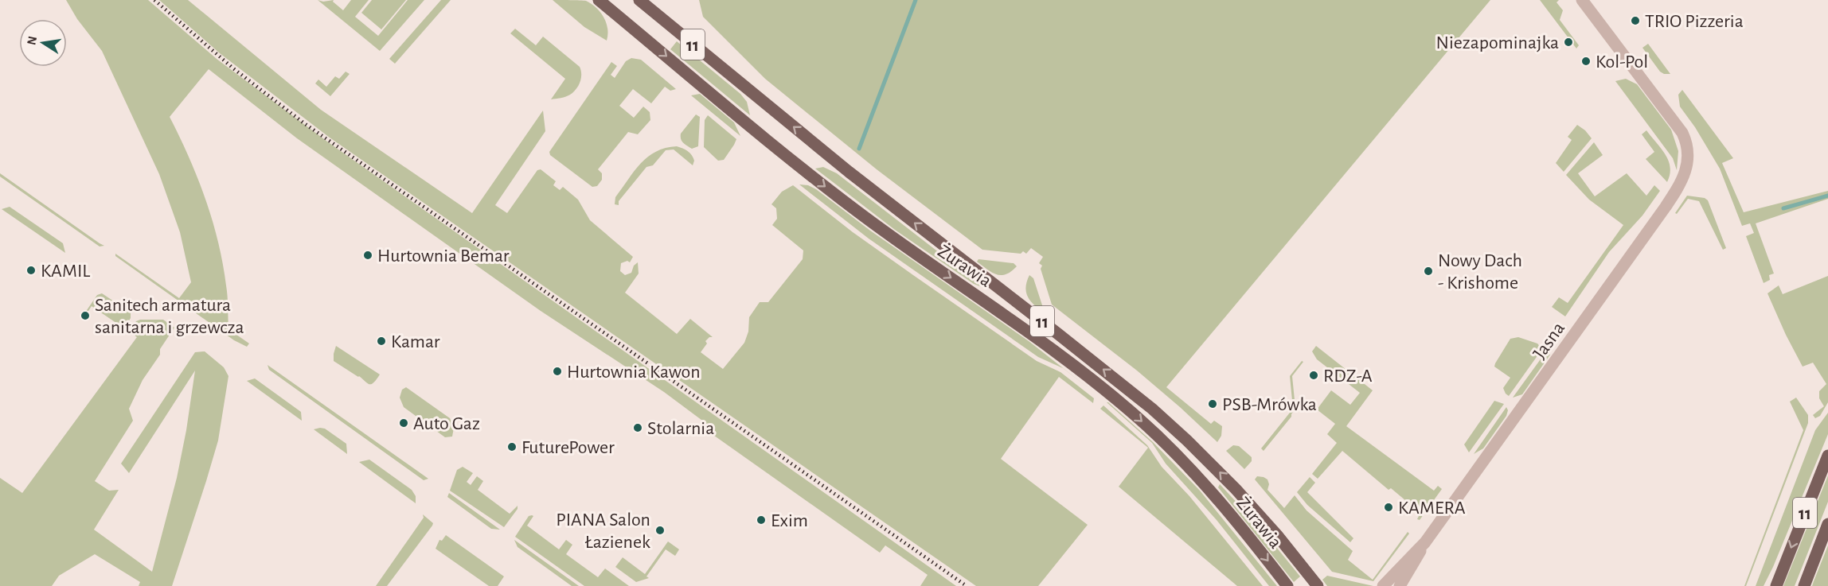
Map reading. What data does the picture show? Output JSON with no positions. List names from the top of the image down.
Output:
{
  "streets": {
    "main road": ["11", "Żurawia"],
    "street": ["Jasna"]
  },
  "places": [
    "TRIO Pizzeria",
    "Niezapominajka",
    "Kol-Pol",
    "Hurtownia Bemar",
    "KAMIL",
    "Nowy Dach - Krishome",
    "Sanitech armatura sanitarna i grzewcza",
    "Kamar",
    "Hurtownia Kawon",
    "RDZ-A",
    "PSB-Mrówka",
    "Auto Gaz",
    "Stolarnia",
    "FuturePower",
    "KAMERA",
    "Exim",
    "PIANA Salon Łazienek"
  ],
  "north": "left"
}
